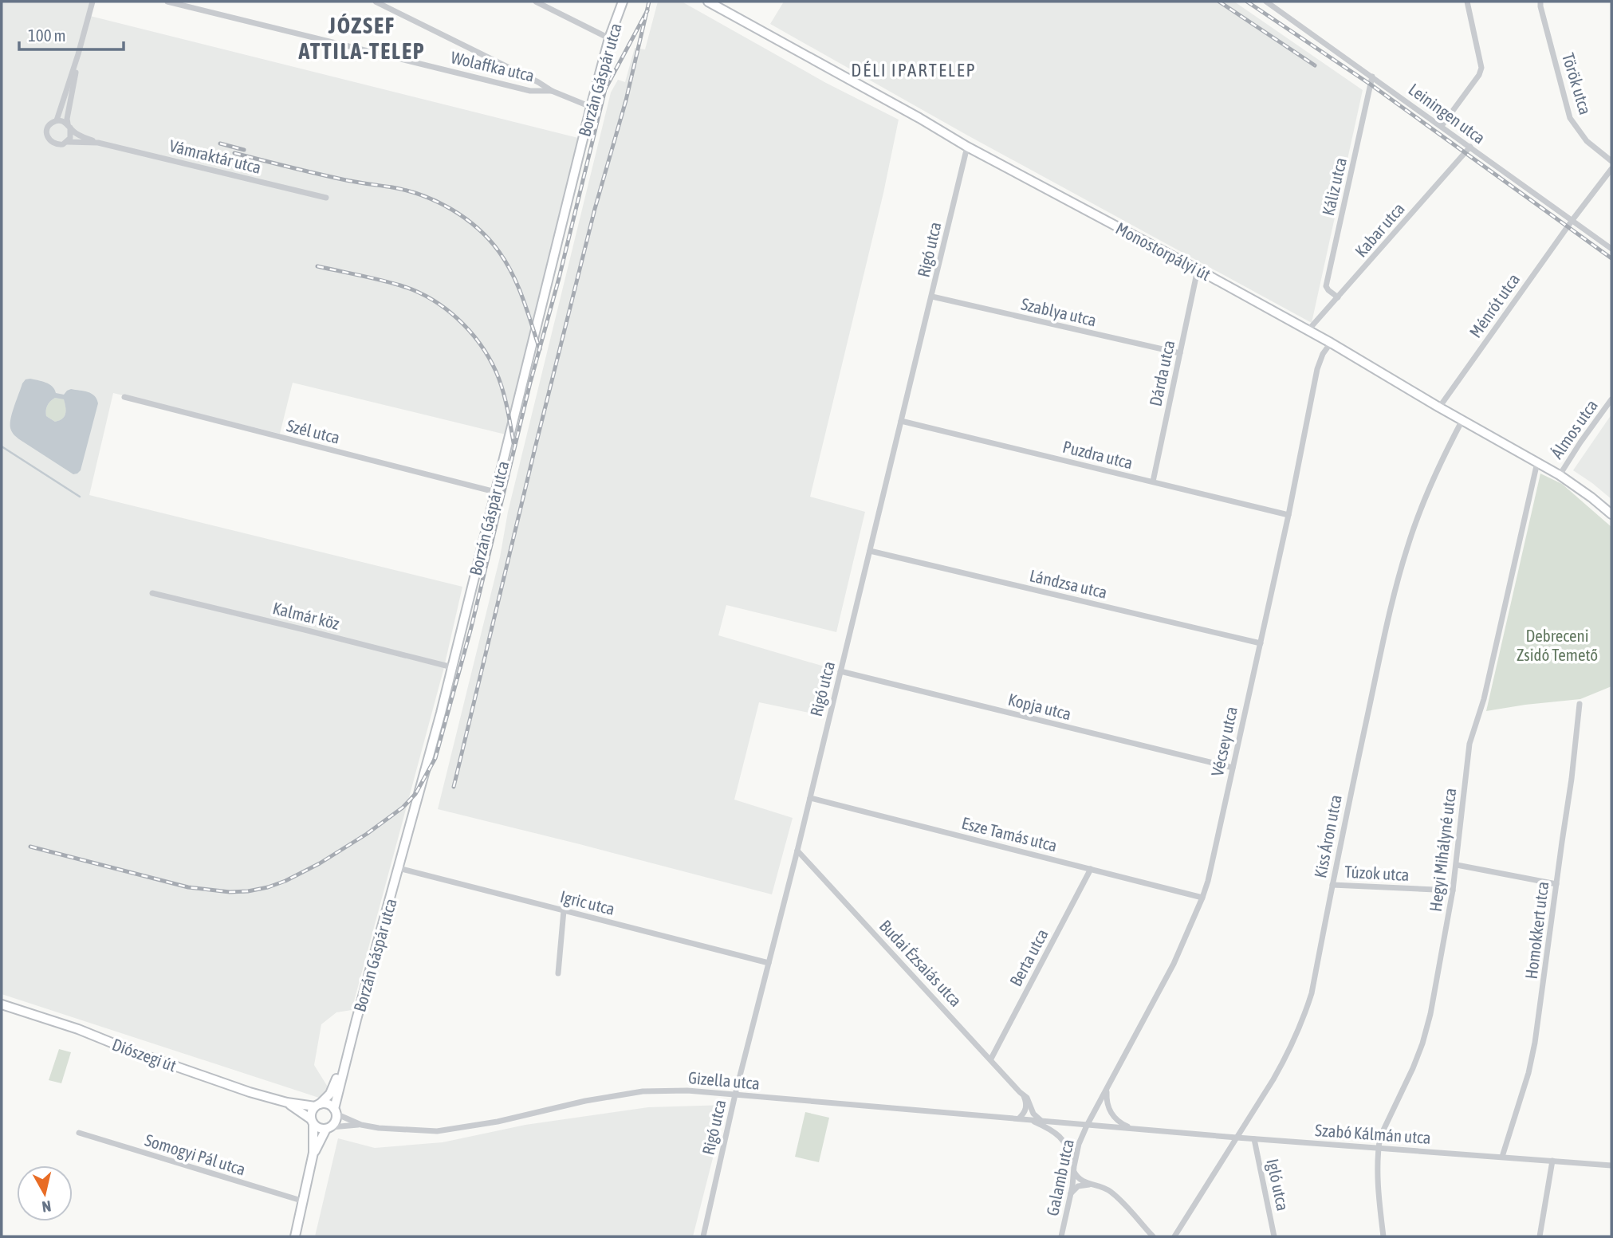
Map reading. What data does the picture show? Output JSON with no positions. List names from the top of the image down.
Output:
{
  "streets": {
    "street": [
      "Wolaffka utca",
      "Borzán Gáspár utca",
      "Török utca",
      "Leiningen utca",
      "Vámraktár utca",
      "Káliz utca",
      "Kabar utca",
      "Rigó utca",
      "Monostorpályi út",
      "Ménrót utca",
      "Szablya utca",
      "Dárda utca",
      "Álmos utca",
      "Szél utca",
      "Puzdra utca",
      "Lándzsa utca",
      "Kalmár köz",
      "Kopja utca",
      "Vécsey utca",
      "Esze Tamás utca",
      "Kiss Áron utca",
      "Hegyi Mihályné utca",
      "Túzok utca",
      "Igric utca",
      "Homokkert utca",
      "Berta utca",
      "Budai Ézsaiás utca",
      "Diószegi út",
      "Gizella utca",
      "Szabó Kálmán utca",
      "Somogyi Pál utca",
      "Galamb utca",
      "Igló utca"
    ]
  },
  "crossings": [
    ["Borzán Gáspár utca", "Szél utca"],
    ["Borzán Gáspár utca", "Kalmár köz"],
    ["Borzán Gáspár utca", "Igric utca"],
    ["Borzán Gáspár utca", "Diószegi út"],
    ["Borzán Gáspár utca", "Gizella utca"],
    ["Leiningen utca", "Káliz utca"],
    ["Leiningen utca", "Kabar utca"],
    ["Leiningen utca", "Ménrót utca"],
    ["Káliz utca", "Kabar utca"],
    ["Kabar utca", "Monostorpályi út"],
    ["Rigó utca", "Monostorpályi út"],
    ["Rigó utca", "Szablya utca"],
    ["Rigó utca", "Puzdra utca"],
    ["Rigó utca", "Lándzsa utca"],
    ["Rigó utca", "Kopja utca"],
    ["Rigó utca", "Esze Tamás utca"],
    ["Rigó utca", "Igric utca"],
    ["Rigó utca", "Budai Ézsaiás utca"],
    ["Rigó utca", "Gizella utca"],
    ["Monostorpályi út", "Ménrót utca"],
    ["Monostorpályi út", "Dárda utca"],
    ["Monostorpályi út", "Álmos utca"],
    ["Monostorpályi út", "Vécsey utca"],
    ["Monostorpályi út", "Kiss Áron utca"],
    ["Monostorpályi út", "Hegyi Mihályné utca"],
    ["Szablya utca", "Dárda utca"],
    ["Dárda utca", "Puzdra utca"],
    ["Puzdra utca", "Vécsey utca"],
    ["Lándzsa utca", "Vécsey utca"],
    ["Kopja utca", "Vécsey utca"],
    ["Vécsey utca", "Esze Tamás utca"],
    ["Vécsey utca", "Gizella utca"],
    ["Vécsey utca", "Szabó Kálmán utca"],
    ["Vécsey utca", "Galamb utca"],
    ["Esze Tamás utca", "Berta utca"],
    ["Kiss Áron utca", "Túzok utca"],
    ["Kiss Áron utca", "Szabó Kálmán utca"],
    ["Hegyi Mihályné utca", "Túzok utca"],
    ["Hegyi Mihályné utca", "Szabó Kálmán utca"],
    ["Homokkert utca", "Szabó Kálmán utca"],
    ["Berta utca", "Budai Ézsaiás utca"],
    ["Budai Ézsaiás utca", "Gizella utca"],
    ["Diószegi út", "Gizella utca"],
    ["Gizella utca", "Szabó Kálmán utca"],
    ["Gizella utca", "Galamb utca"],
    ["Szabó Kálmán utca", "Galamb utca"],
    ["Szabó Kálmán utca", "Igló utca"]
  ],
  "districts": ["JÓZSEF ATTILA-TELEP", "DÉLI IPARTELEP"],
  "parks": ["Debreceni Zsidó Temető"],
  "scale_bar": "100 m",
  "north": "bottom"
}
